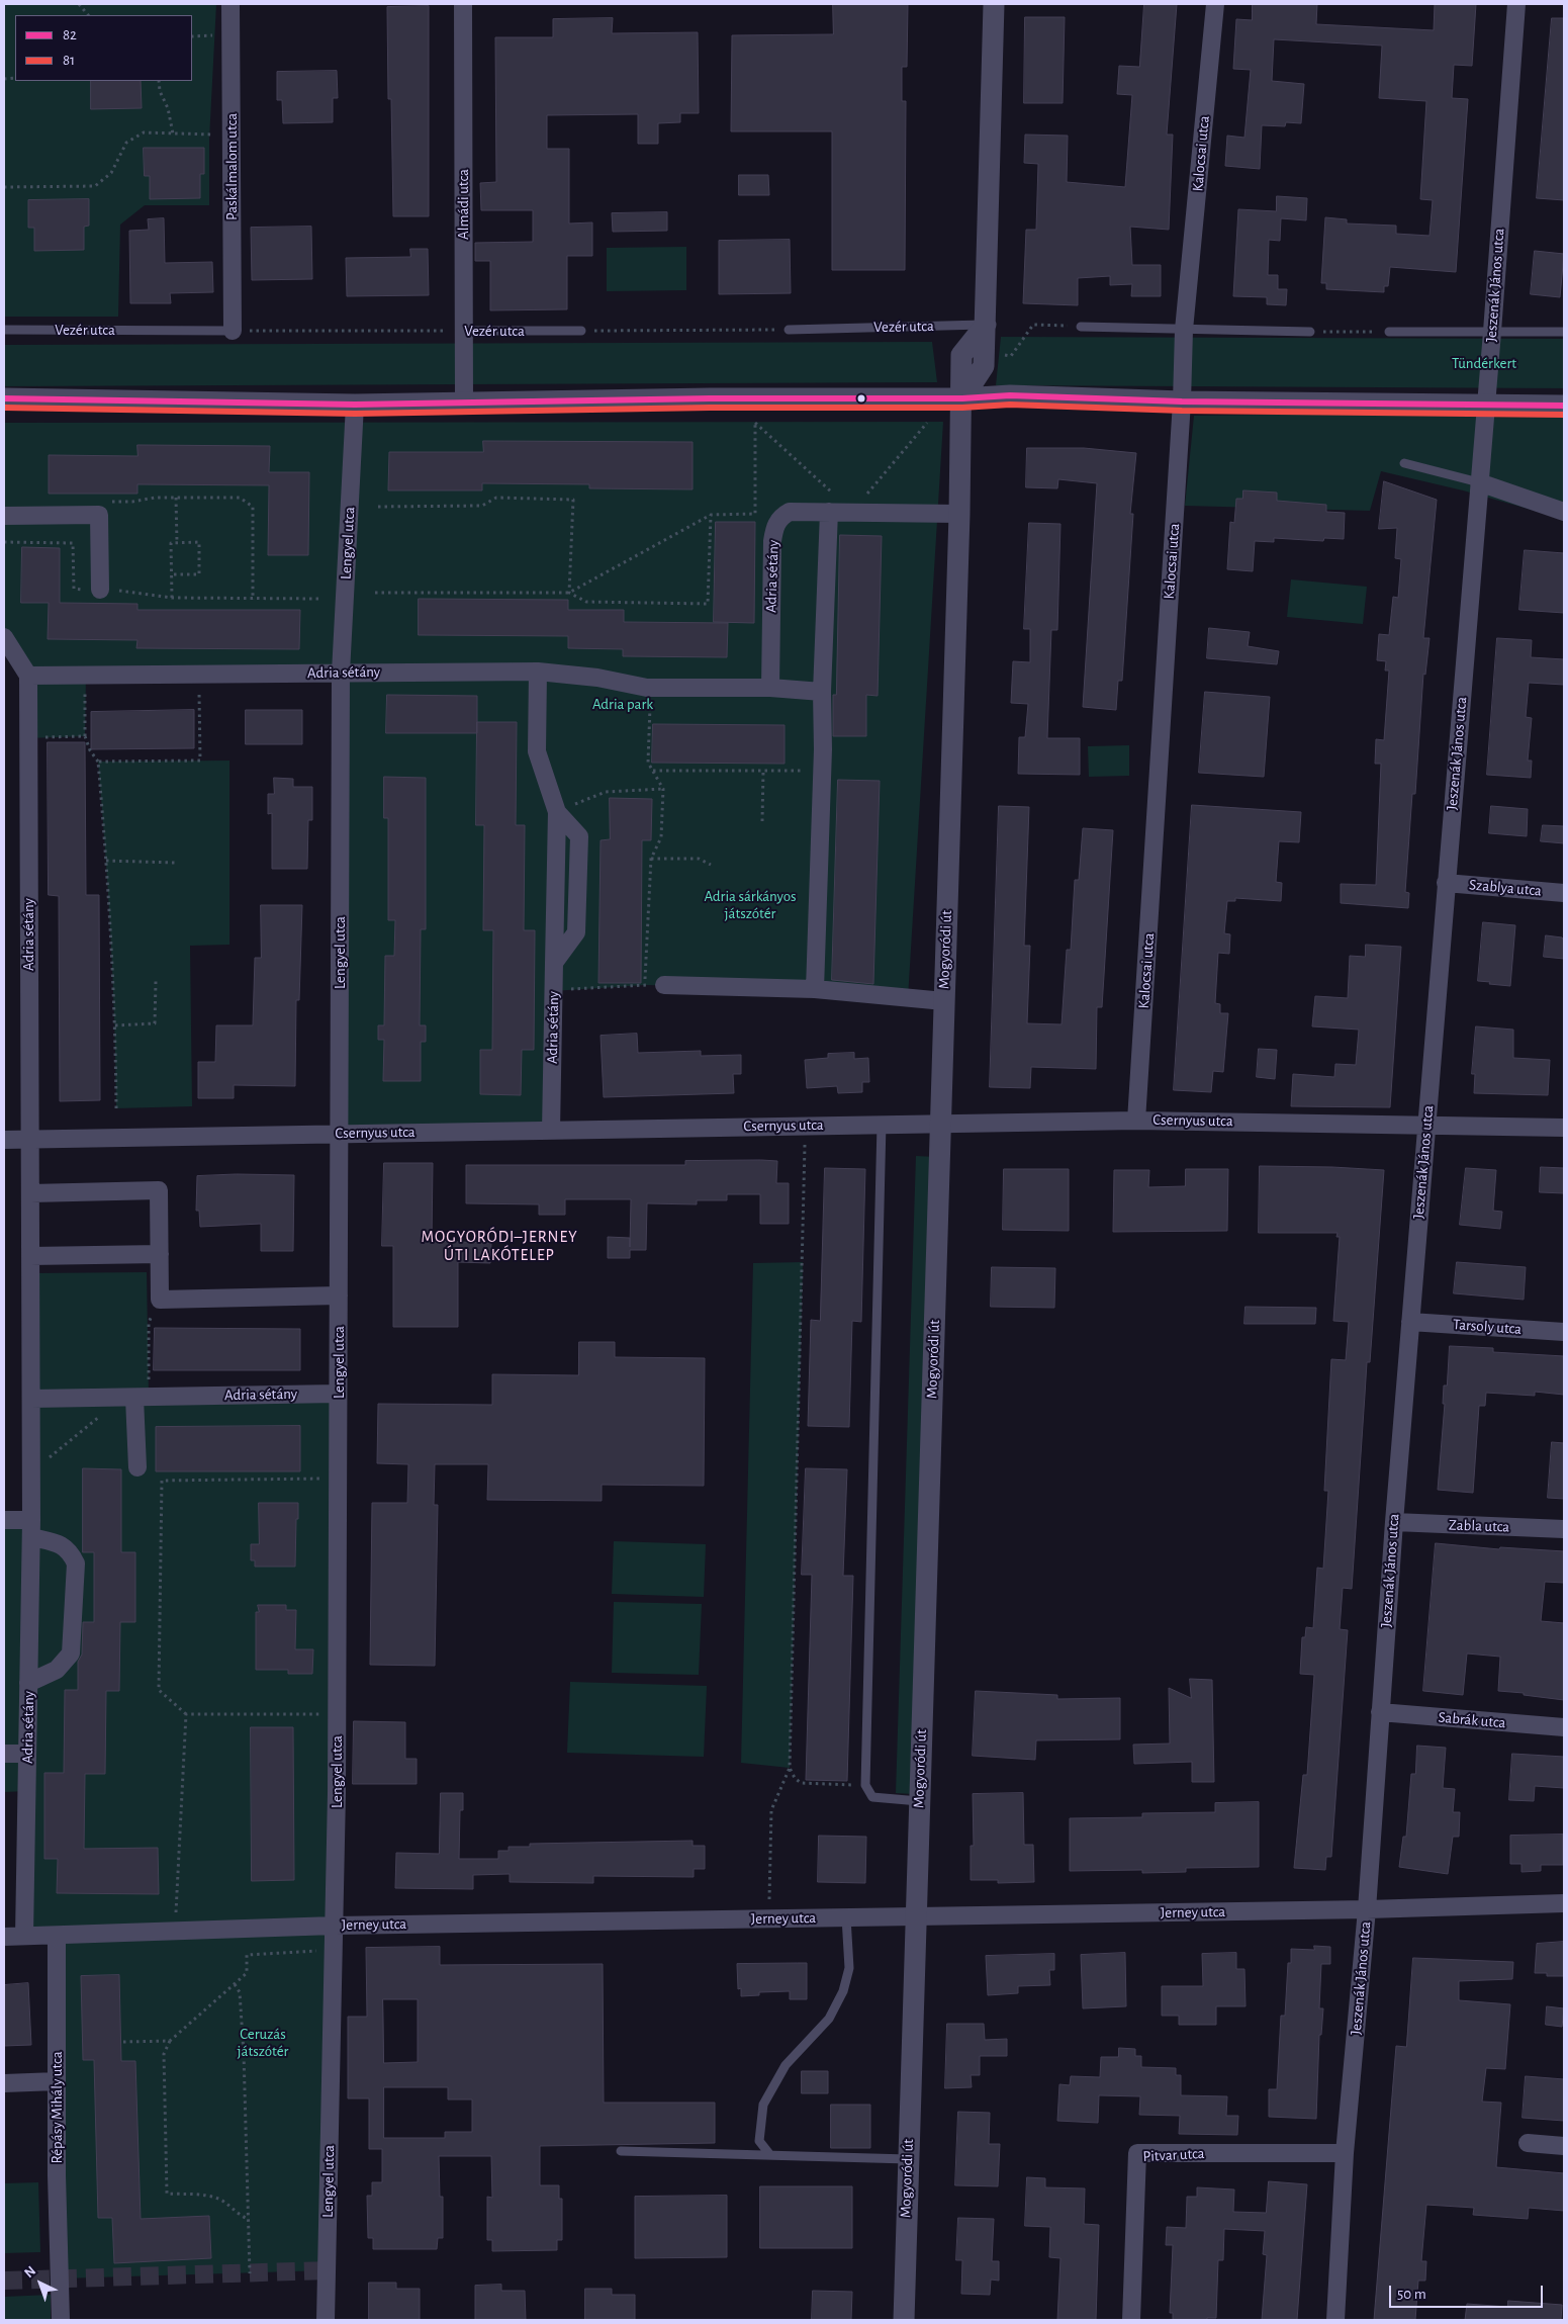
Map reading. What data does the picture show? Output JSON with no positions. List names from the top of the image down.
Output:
{
  "streets": {
    "street": [
      "Kalocsai utca",
      "Paskálmalom utca",
      "Almádi utca",
      "Jeszenák János utca",
      "Lengyel utca",
      "Adria sétány",
      "Szablya utca",
      "Mogyoródi út",
      "Csernyus utca",
      "Tarsoly utca",
      "Zabla utca",
      "Sabrák utca",
      "Jerney utca",
      "Répásy Mihály utca",
      "Pitvar utca"
    ],
    "lane": ["Vezér utca"]
  },
  "crossings": [
    ["Kalocsai utca", "Csernyus utca"],
    ["Paskálmalom utca", "Vezér utca"],
    ["Almádi utca", "Vezér utca"],
    ["Jeszenák János utca", "Szablya utca"],
    ["Jeszenák János utca", "Csernyus utca"],
    ["Jeszenák János utca", "Tarsoly utca"],
    ["Jeszenák János utca", "Zabla utca"],
    ["Jeszenák János utca", "Sabrák utca"],
    ["Jeszenák János utca", "Jerney utca"],
    ["Jeszenák János utca", "Pitvar utca"],
    ["Lengyel utca", "Adria sétány"],
    ["Lengyel utca", "Csernyus utca"],
    ["Lengyel utca", "Jerney utca"],
    ["Adria sétány", "Mogyoródi út"],
    ["Adria sétány", "Csernyus utca"],
    ["Adria sétány", "Jerney utca"],
    ["Mogyoródi út", "Csernyus utca"],
    ["Mogyoródi út", "Jerney utca"],
    ["Jerney utca", "Répásy Mihály utca"]
  ],
  "districts": ["MOGYORÓDI–JERNEY ÚTI LAKÓTELEP"],
  "parks": [
    "Tündérkert",
    "Adria park",
    "Adria sárkányos játszótér",
    "Ceruzás játszótér"
  ],
  "lines": ["transit line 82", "transit line 81"],
  "legend": ["82", "81"],
  "scale_bar": "50 m",
  "north": "top left"
}
